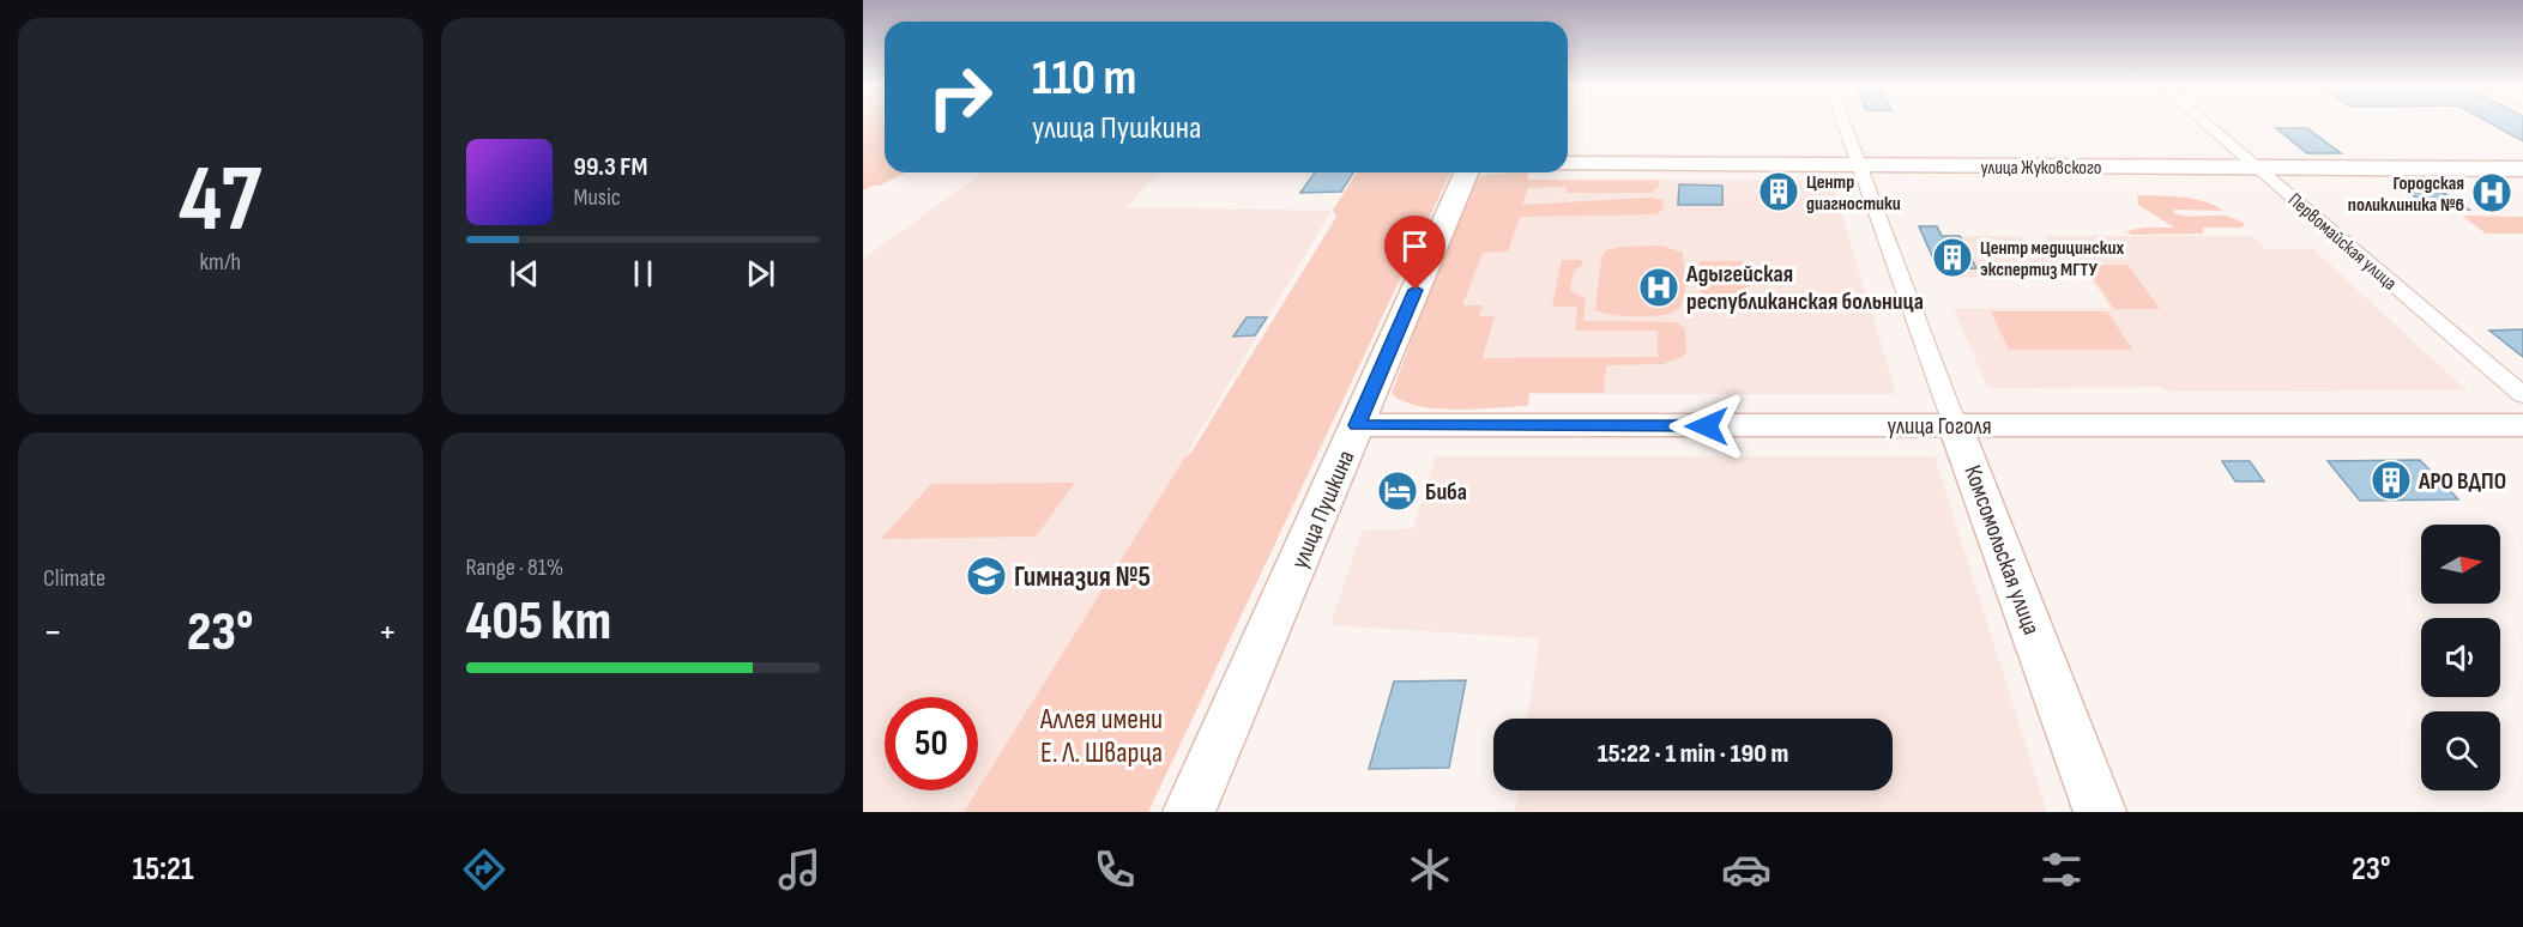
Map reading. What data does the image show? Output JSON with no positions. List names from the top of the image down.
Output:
{
  "streets": {
    "main road": [
      "улица Жуковского",
      "улица Гоголя",
      "улица Пушкина",
      "Комсомольская улица"
    ],
    "street": ["Первомайская улица"]
  },
  "crossings": [
    ["улица Жуковского", "Первомайская улица"],
    ["улица Жуковского", "Комсомольская улица"],
    ["улица Гоголя", "улица Пушкина"],
    ["улица Гоголя", "Комсомольская улица"]
  ],
  "parks": ["Аллея имени Е. Л. Шварца"],
  "places": {
    "building": ["Центр диагностики", "Центр медицинских экспертиз МГТУ", "АРО ВДПО"],
    "hospital": ["Городская поликлиника №6", "Адыгейская республиканская больница"],
    "hotel": ["Биба"],
    "school or university": ["Гимназия №5"]
  },
  "north": "right",
  "page": {
    "tile": [
      ["47", "km/h"],
      "Climate",
      ["Range · 81%", "405 km"]
    ],
    "turn": ["110 m", "улица Пушкина"],
    "song": ["99.3 FM", "Music"],
    "heat": ["−", "23°", "+"],
    "limit": "50",
    "trip": "15:22 · 1 min · 190 m",
    "tabs": ["15:21", "23°"]
  }
}
